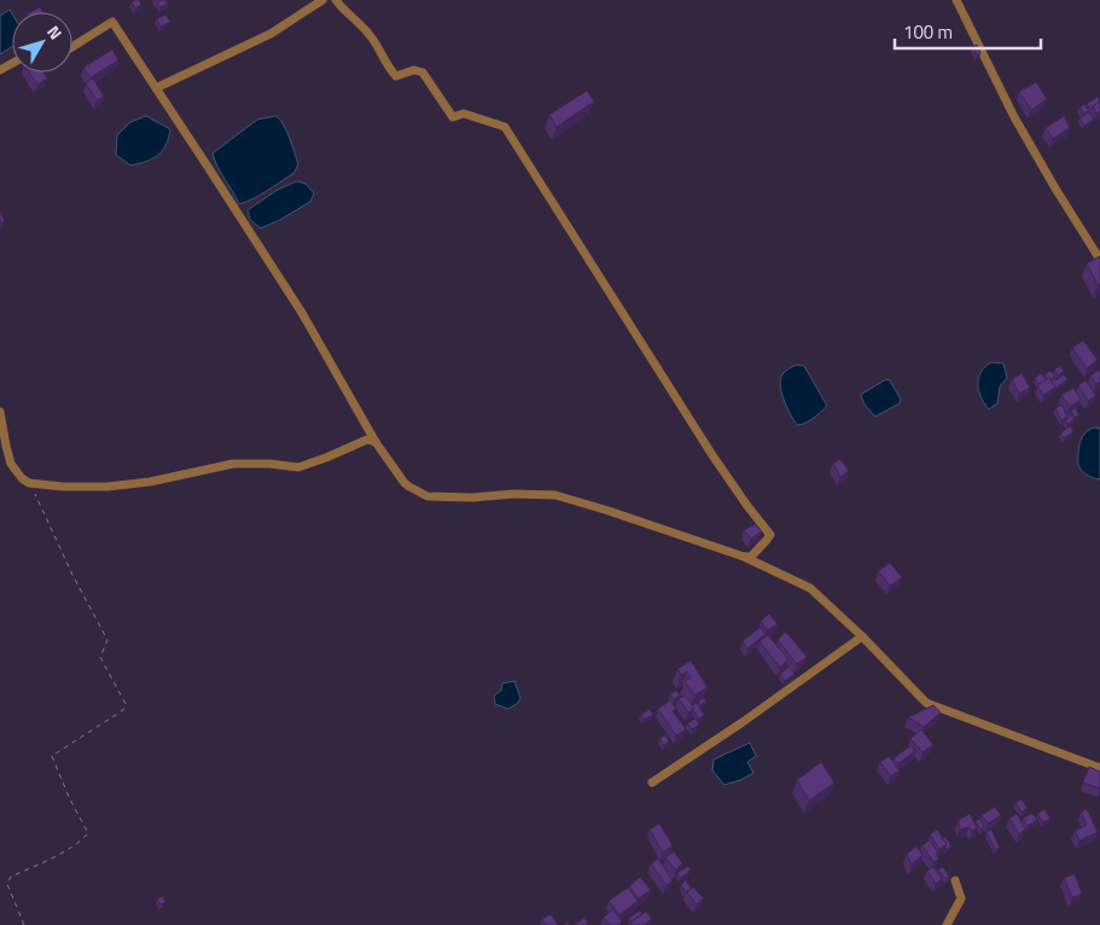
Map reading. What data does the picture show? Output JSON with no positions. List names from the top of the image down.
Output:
{
  "scale_bar": "100 m",
  "north": "top right"
}
